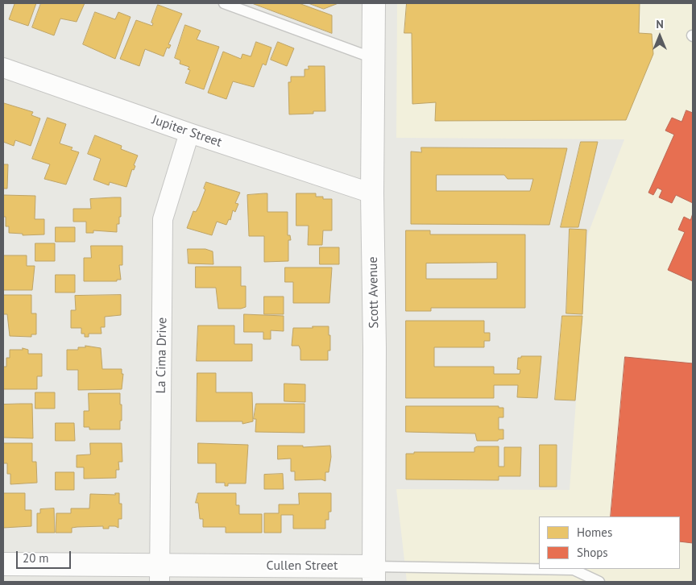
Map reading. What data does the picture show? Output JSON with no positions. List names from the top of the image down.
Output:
{
  "streets": {
    "street": [
      "Jupiter Street",
      "Scott Avenue",
      "La Cima Drive",
      "Cullen Street"
    ]
  },
  "crossings": [
    ["Jupiter Street", "Scott Avenue"],
    ["Jupiter Street", "La Cima Drive"],
    ["Scott Avenue", "Cullen Street"],
    ["La Cima Drive", "Cullen Street"]
  ],
  "legend": ["Homes", "Shops"],
  "scale_bar": "20 m",
  "north": "top"
}
